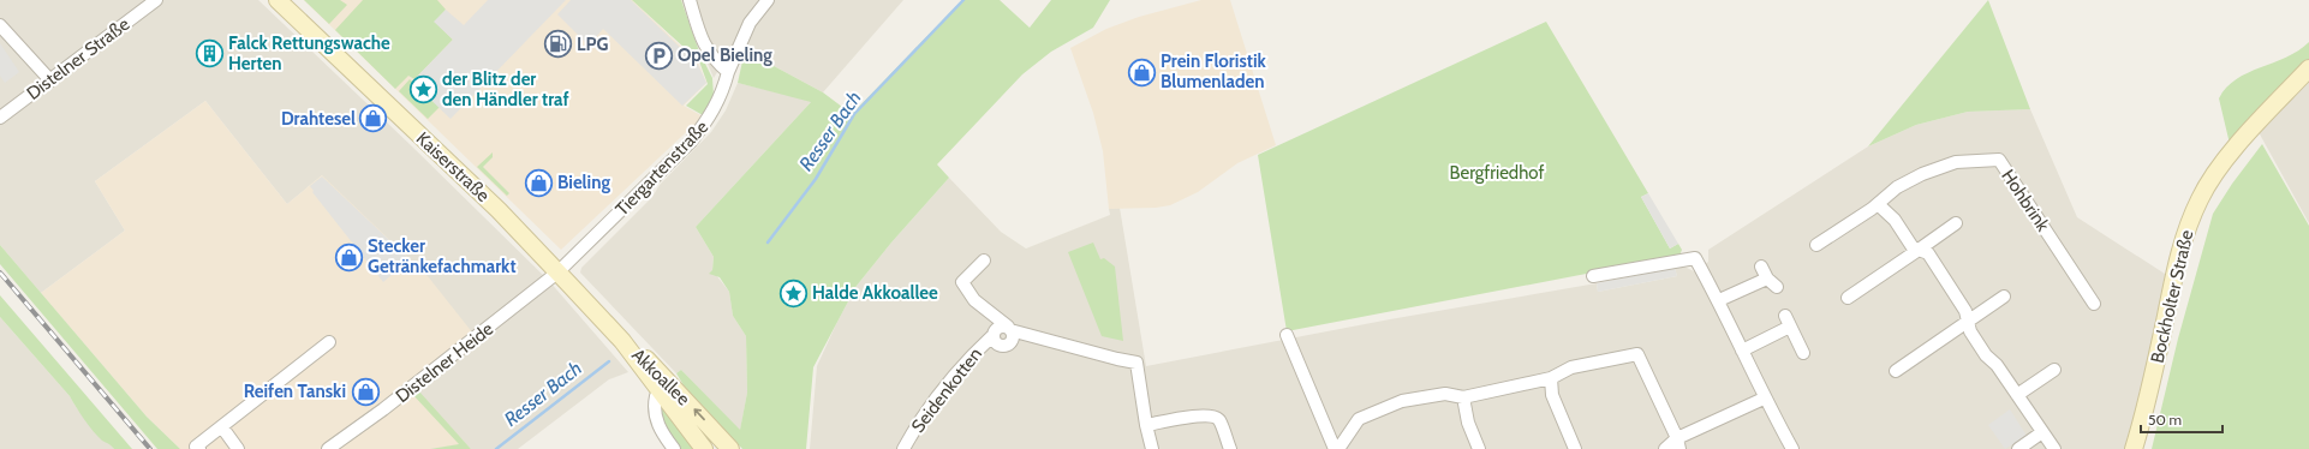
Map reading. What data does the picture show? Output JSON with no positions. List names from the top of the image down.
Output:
{
  "streets": {
    "main road": ["Kaiserstraße", "Bockholter Straße", "Akkoallee"],
    "street": [
      "Distelner Straße",
      "Tiergartenstraße",
      "Hohbrink",
      "Distelner Heide",
      "Seidenkotten"
    ]
  },
  "crossings": [
    ["Kaiserstraße", "Tiergartenstraße"],
    ["Kaiserstraße", "Distelner Heide"],
    ["Kaiserstraße", "Akkoallee"],
    ["Tiergartenstraße", "Distelner Heide"]
  ],
  "water": ["Resser Bach"],
  "parks": ["Bergfriedhof"],
  "places": {
    "fuel station": ["LPG"],
    "building": ["Falck Rettungswache Herten"],
    "parking": ["Opel Bieling"],
    "shop": [
      "Prein Floristik Blumenladen",
      "Drahtesel",
      "Bieling",
      "Stecker Getränkefachmarkt",
      "Reifen Tanski"
    ],
    "place": ["der Blitz der den Händler traf", "Halde Akkoallee"]
  },
  "scale_bar": "50 m"
}
